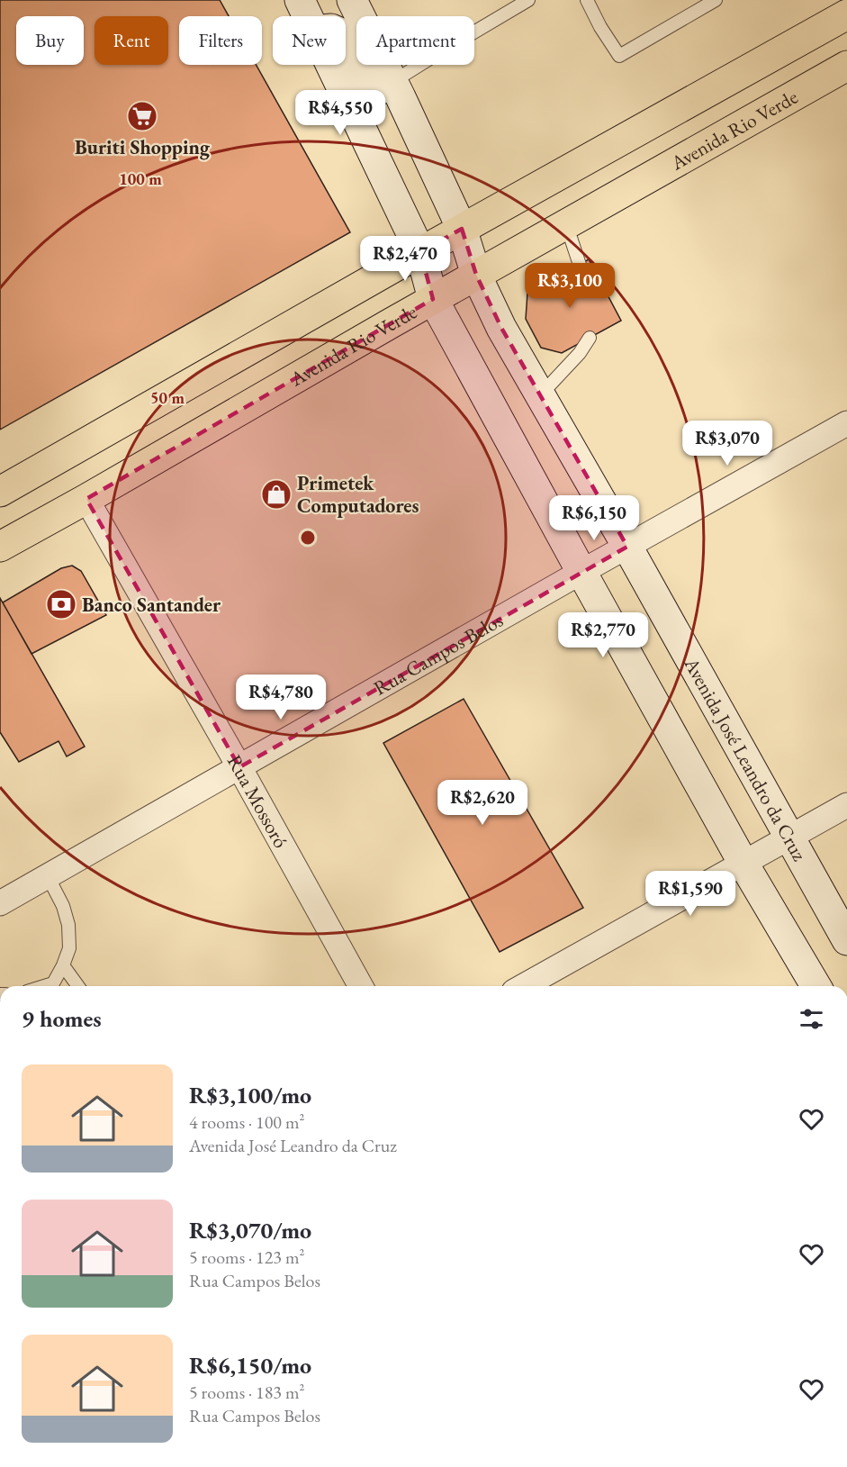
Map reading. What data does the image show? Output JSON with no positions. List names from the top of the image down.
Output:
{
  "streets": {
    "main road": ["Avenida Rio Verde"],
    "street": ["Rua Campos Belos", "Avenida José Leandro da Cruz", "Rua Mossoró"]
  },
  "crossings": [
    ["Avenida Rio Verde", "Avenida José Leandro da Cruz"],
    ["Avenida Rio Verde", "Rua Mossoró"],
    ["Rua Campos Belos", "Avenida José Leandro da Cruz"],
    ["Rua Campos Belos", "Rua Mossoró"]
  ],
  "places": {
    "supermarket": ["Buriti Shopping"],
    "shop": ["Primetek Computadores"],
    "bank": ["Banco Santander"]
  },
  "page": {
    "chip": [
      "Buy",
      "Rent",
      "Filters",
      "New",
      "Apartment"
    ],
    "price": [
      "R$4,550",
      "R$2,470",
      "R$3,100",
      "R$3,070",
      "R$6,150",
      "R$2,770",
      "R$4,780",
      "R$2,620",
      "R$1,590"
    ],
    "heading": "9 homes",
    "list": [
      {
        "name": "R$3,100/mo",
        "note": "4 rooms · 100 m² · Avenida José Leandro da Cruz"
      },
      {
        "name": "R$3,070/mo",
        "note": "5 rooms · 123 m² · Rua Campos Belos"
      },
      {
        "name": "R$6,150/mo",
        "note": "5 rooms · 183 m² · Rua Campos Belos"
      }
    ]
  },
  "rings": ["100 m", "50 m"]
}
